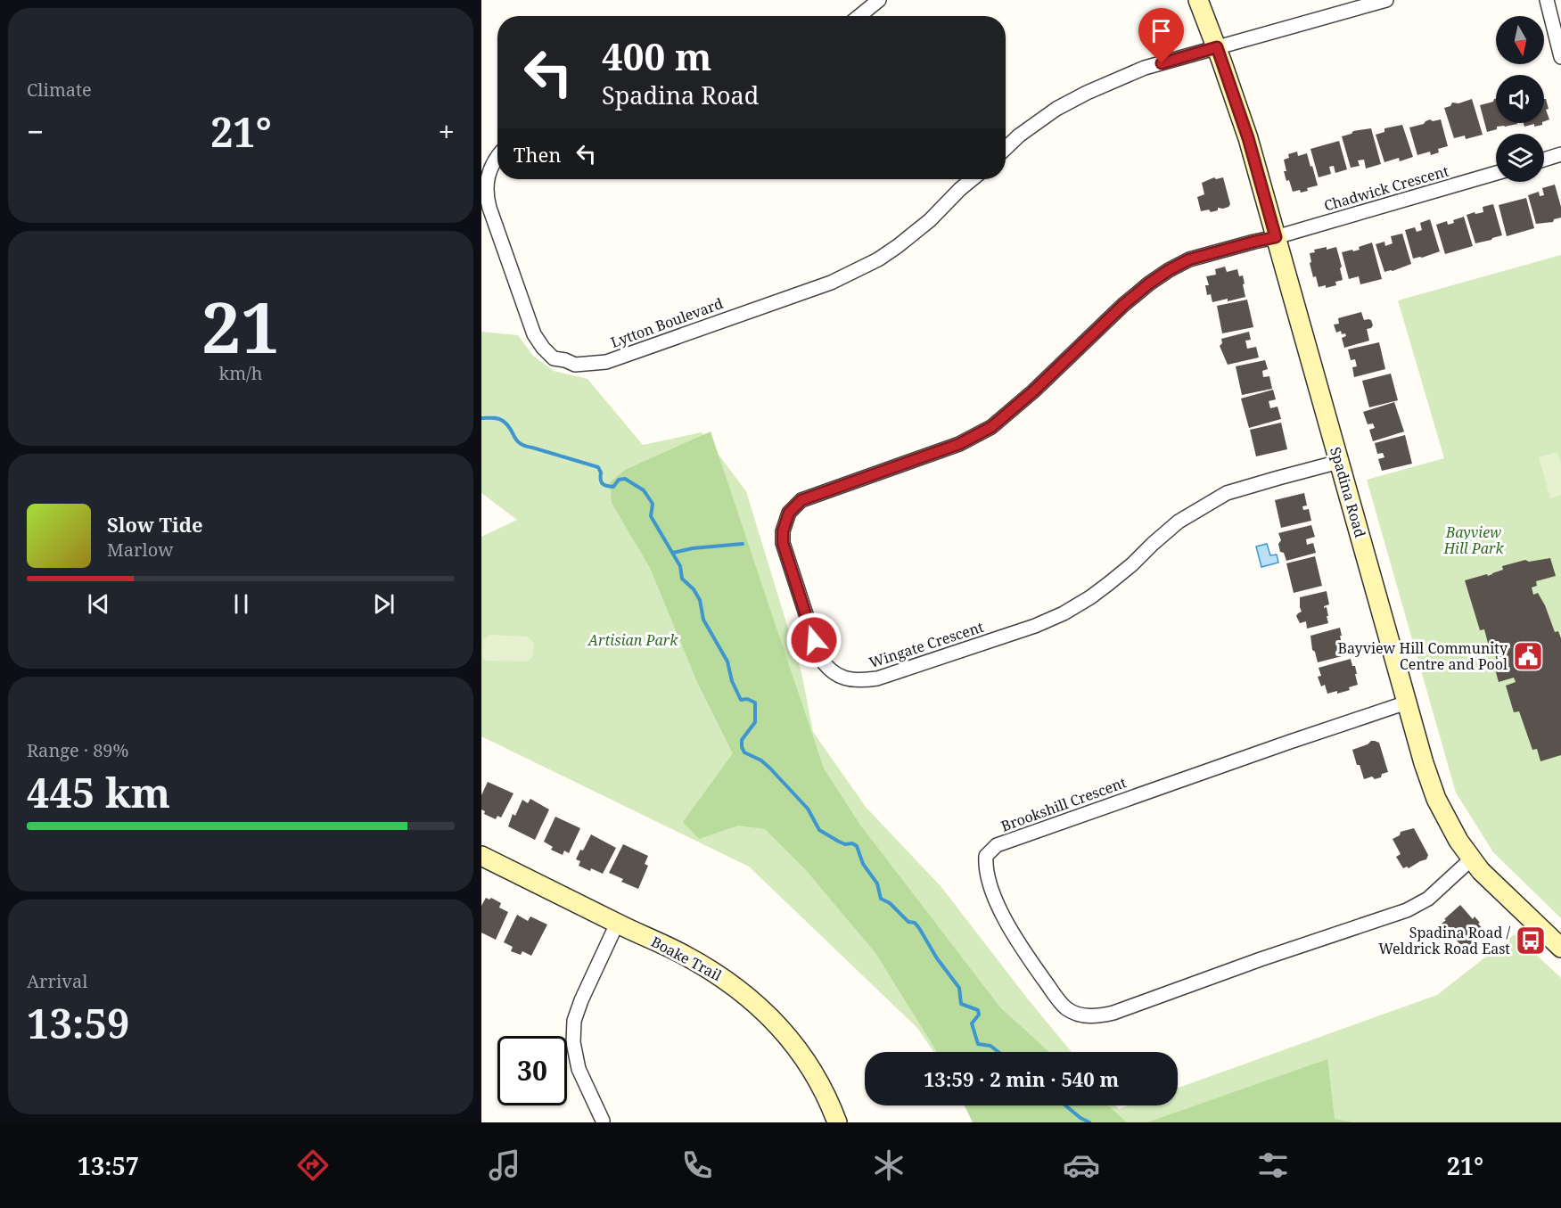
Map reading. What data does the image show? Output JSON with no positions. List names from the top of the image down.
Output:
{
  "streets": {
    "street": [
      "Chadwick Crescent",
      "Lytton Boulevard",
      "Spadina Road",
      "Wingate Crescent",
      "Brookshill Crescent",
      "Boake Trail"
    ]
  },
  "crossings": [
    ["Chadwick Crescent", "Spadina Road"],
    ["Chadwick Crescent", "Wingate Crescent"],
    ["Spadina Road", "Wingate Crescent"],
    ["Spadina Road", "Brookshill Crescent"]
  ],
  "parks": ["Bayview Hill Park", "Artisian Park"],
  "places": {
    "public building": ["Bayview Hill Community Centre and Pool"],
    "bus stop": ["Spadina Road / Weldrick Road East"]
  },
  "north": "bottom",
  "page": {
    "tile": [
      "Climate",
      ["21", "km/h"],
      ["Range · 89%", "445 km"],
      ["Arrival", "13:59"]
    ],
    "turn": ["400 m", "Spadina Road"],
    "heat": ["−", "21°", "+"],
    "then": "Then",
    "song": ["Slow Tide", "Marlow"],
    "limit": "30",
    "trip": "13:59 · 2 min · 540 m",
    "tabs": ["13:57", "21°"]
  }
}
